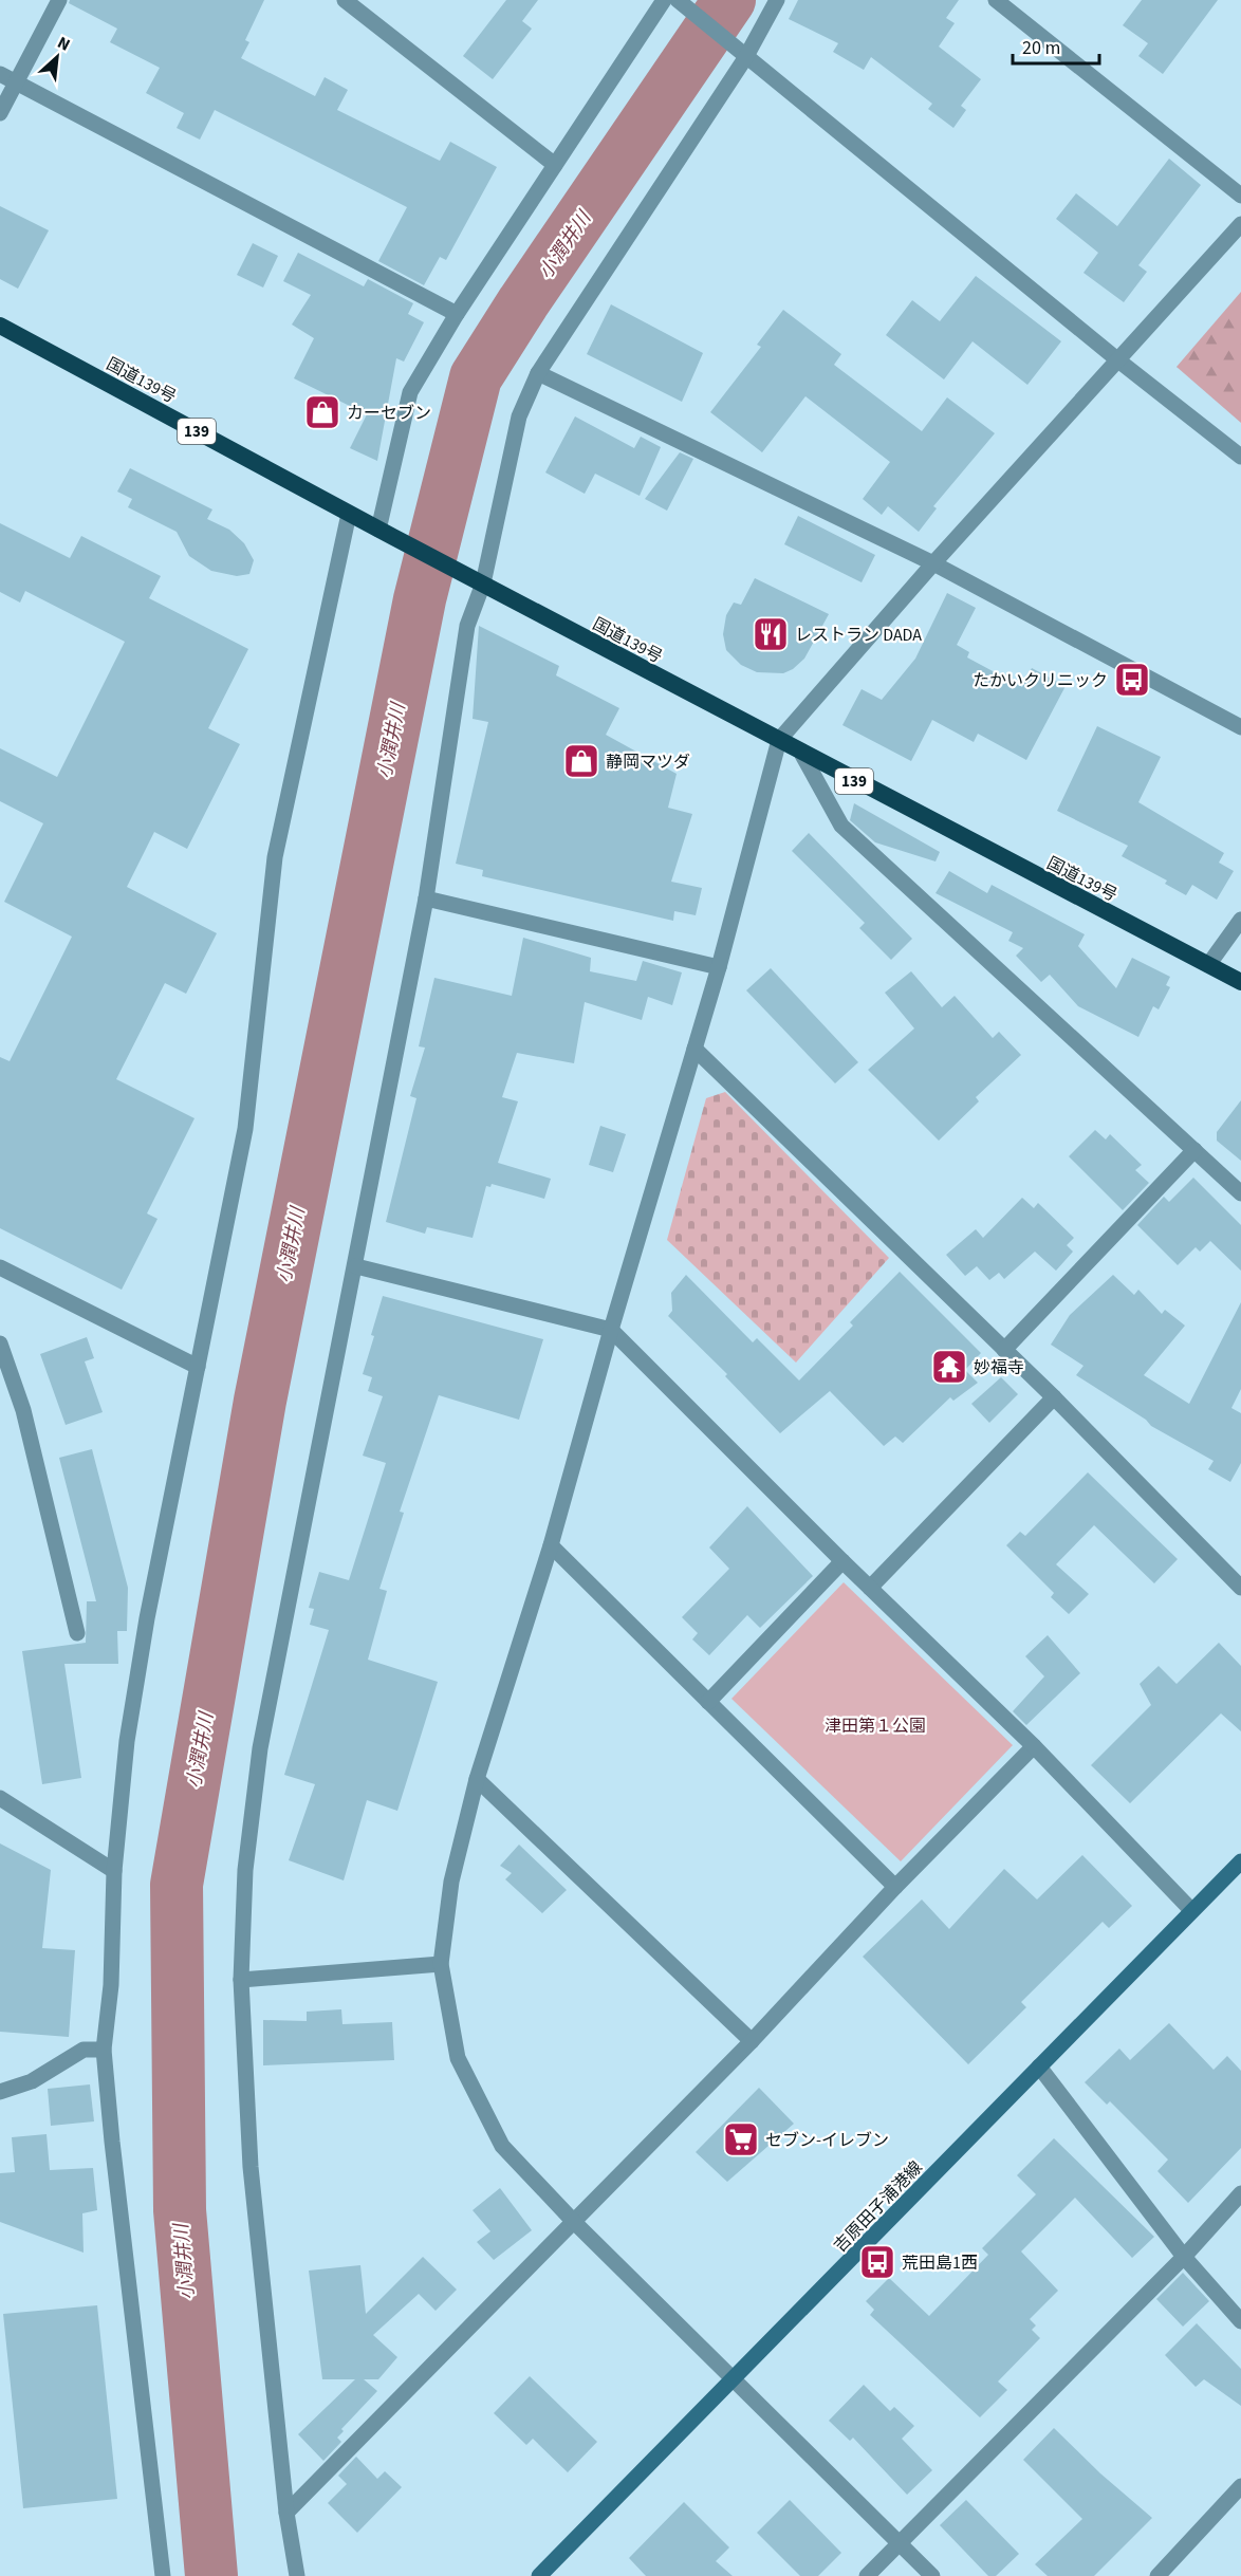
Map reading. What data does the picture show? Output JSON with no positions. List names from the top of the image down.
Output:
{
  "streets": {
    "highway": ["国道139号", "139"],
    "main road": ["吉原田子浦港線"]
  },
  "water": ["小潤井川"],
  "parks": ["津田第１公園"],
  "places": {
    "shop": ["カーセブン", "静岡マツダ"],
    "restaurant": ["レストラン DADA"],
    "bus stop": ["たかいクリニック", "荒田島1西"],
    "temple": ["妙福寺"],
    "supermarket": ["セブン-イレブン"]
  },
  "scale_bar": "20 m",
  "north": "top right"
}
